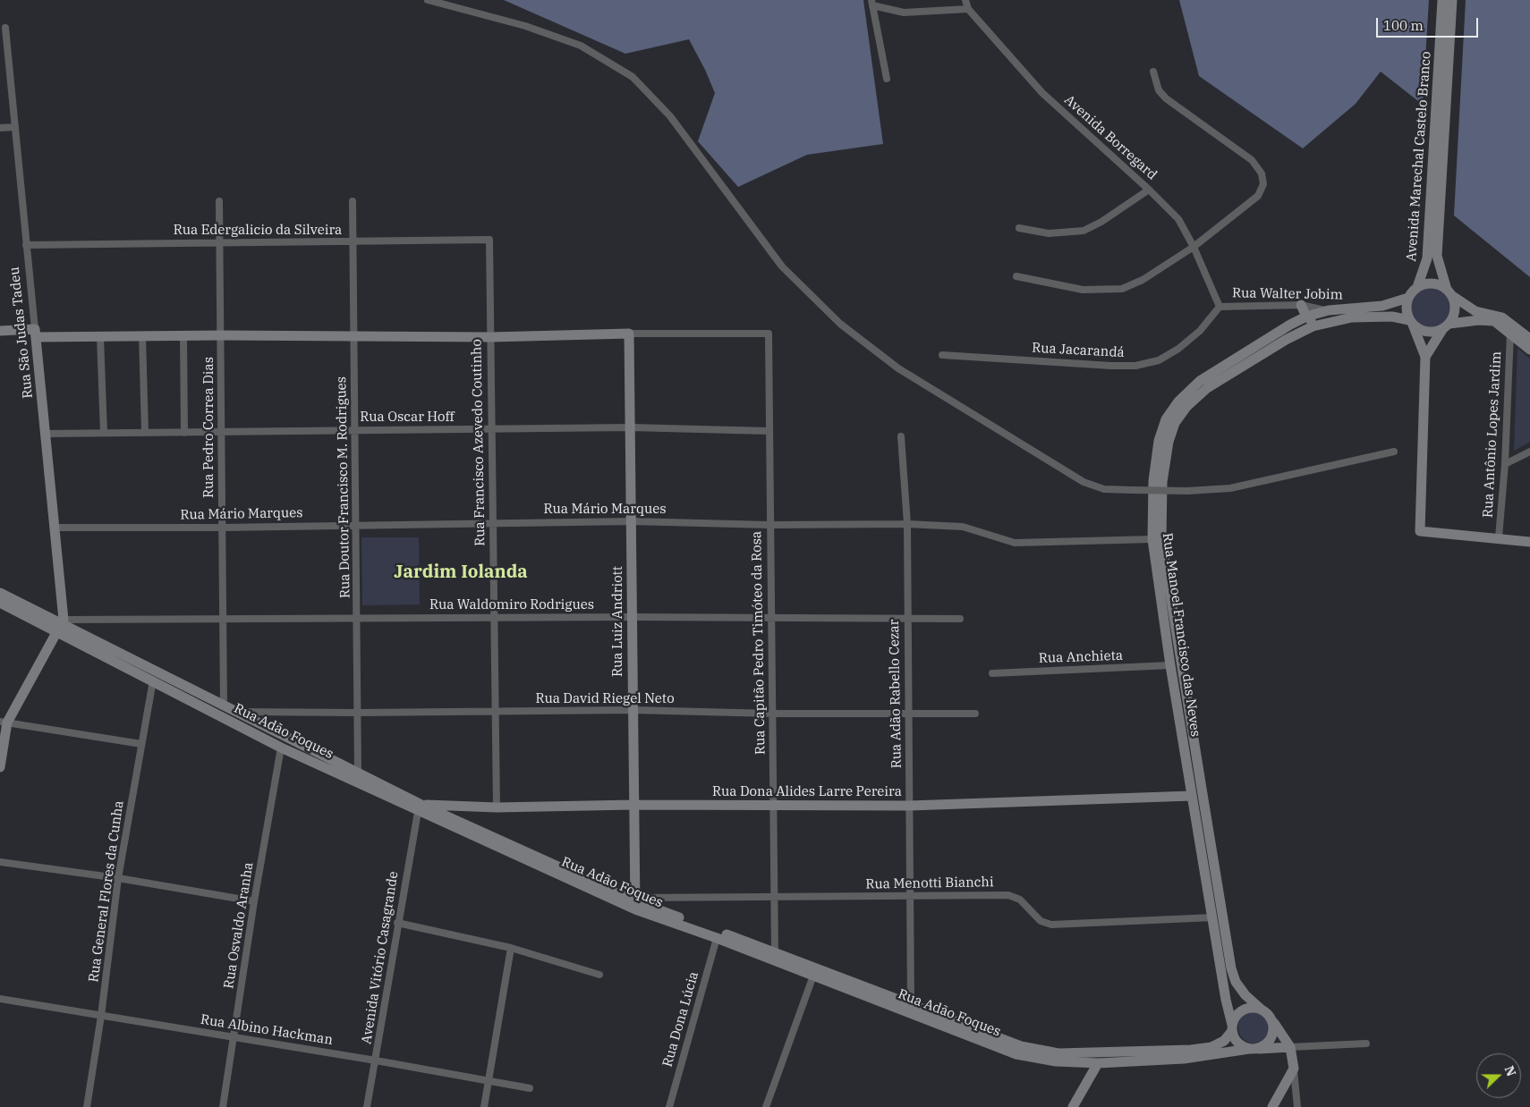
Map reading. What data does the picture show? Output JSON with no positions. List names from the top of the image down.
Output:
{
  "streets": {
    "main road": [
      "Avenida Marechal Castelo Branco",
      "Rua Walter Jobim",
      "Rua São Judas Tadeu",
      "Rua Luiz Andriott",
      "Rua Manoel Francisco das Neves",
      "Rua Adão Foques",
      "Rua Dona Alides Larre Pereira"
    ],
    "street": [
      "Avenida Borregard",
      "Rua Edergalicio da Silveira",
      "Rua Jacarandá",
      "Rua Oscar Hoff",
      "Rua Pedro Correa Dias",
      "Rua Antônio Lopes Jardim",
      "Rua Francisco Azevedo Coutinho",
      "Rua Doutor Francisco M. Rodrigues",
      "Rua Mário Marques",
      "Rua Waldomiro Rodrigues",
      "Rua Capitão Pedro Timóteo da Rosa",
      "Rua Anchieta",
      "Rua Adão Rabello Cezar",
      "Rua David Riegel Neto",
      "Rua Menotti Bianchi",
      "Rua General Flores da Cunha",
      "Rua Osvaldo Aranha",
      "Avenida Vitório Casagrande",
      "Rua Dona Lúcia",
      "Rua Albino Hackman"
    ]
  },
  "crossings": [
    ["Avenida Borregard", "Rua Walter Jobim"],
    ["Avenida Borregard", "Rua Jacarandá"],
    ["Avenida Marechal Castelo Branco", "Rua Walter Jobim"],
    ["Rua Edergalicio da Silveira", "Rua São Judas Tadeu"],
    ["Rua Edergalicio da Silveira", "Rua Pedro Correa Dias"],
    ["Rua Edergalicio da Silveira", "Rua Francisco Azevedo Coutinho"],
    ["Rua Edergalicio da Silveira", "Rua Doutor Francisco M. Rodrigues"],
    ["Rua Walter Jobim", "Rua Jacarandá"],
    ["Rua Walter Jobim", "Rua Manoel Francisco das Neves"],
    ["Rua São Judas Tadeu", "Rua Oscar Hoff"],
    ["Rua São Judas Tadeu", "Rua Mário Marques"],
    ["Rua São Judas Tadeu", "Rua Waldomiro Rodrigues"],
    ["Rua São Judas Tadeu", "Rua Adão Foques"],
    ["Rua Oscar Hoff", "Rua Pedro Correa Dias"],
    ["Rua Oscar Hoff", "Rua Francisco Azevedo Coutinho"],
    ["Rua Oscar Hoff", "Rua Doutor Francisco M. Rodrigues"],
    ["Rua Oscar Hoff", "Rua Luiz Andriott"],
    ["Rua Oscar Hoff", "Rua Capitão Pedro Timóteo da Rosa"],
    ["Rua Pedro Correa Dias", "Rua Mário Marques"],
    ["Rua Pedro Correa Dias", "Rua Waldomiro Rodrigues"],
    ["Rua Pedro Correa Dias", "Rua Adão Foques"],
    ["Rua Francisco Azevedo Coutinho", "Rua Mário Marques"],
    ["Rua Francisco Azevedo Coutinho", "Rua Waldomiro Rodrigues"],
    ["Rua Francisco Azevedo Coutinho", "Rua David Riegel Neto"],
    ["Rua Francisco Azevedo Coutinho", "Rua Dona Alides Larre Pereira"],
    ["Rua Doutor Francisco M. Rodrigues", "Rua Mário Marques"],
    ["Rua Doutor Francisco M. Rodrigues", "Rua Waldomiro Rodrigues"],
    ["Rua Doutor Francisco M. Rodrigues", "Rua David Riegel Neto"],
    ["Rua Doutor Francisco M. Rodrigues", "Rua Adão Foques"],
    ["Rua Mário Marques", "Rua Luiz Andriott"],
    ["Rua Mário Marques", "Rua Manoel Francisco das Neves"],
    ["Rua Mário Marques", "Rua Capitão Pedro Timóteo da Rosa"],
    ["Rua Mário Marques", "Rua Adão Rabello Cezar"],
    ["Rua Waldomiro Rodrigues", "Rua Luiz Andriott"],
    ["Rua Waldomiro Rodrigues", "Rua Capitão Pedro Timóteo da Rosa"],
    ["Rua Waldomiro Rodrigues", "Rua Adão Rabello Cezar"],
    ["Rua Waldomiro Rodrigues", "Rua Adão Foques"],
    ["Rua Luiz Andriott", "Rua Capitão Pedro Timóteo da Rosa"],
    ["Rua Luiz Andriott", "Rua David Riegel Neto"],
    ["Rua Luiz Andriott", "Rua Adão Foques"],
    ["Rua Luiz Andriott", "Rua Dona Alides Larre Pereira"],
    ["Rua Luiz Andriott", "Rua Menotti Bianchi"],
    ["Rua Manoel Francisco das Neves", "Rua Anchieta"],
    ["Rua Manoel Francisco das Neves", "Rua Adão Foques"],
    ["Rua Manoel Francisco das Neves", "Rua Dona Alides Larre Pereira"],
    ["Rua Manoel Francisco das Neves", "Rua Menotti Bianchi"],
    ["Rua Capitão Pedro Timóteo da Rosa", "Rua David Riegel Neto"],
    ["Rua Capitão Pedro Timóteo da Rosa", "Rua Adão Foques"],
    ["Rua Capitão Pedro Timóteo da Rosa", "Rua Dona Alides Larre Pereira"],
    ["Rua Capitão Pedro Timóteo da Rosa", "Rua Menotti Bianchi"],
    ["Rua Adão Rabello Cezar", "Rua David Riegel Neto"],
    ["Rua Adão Rabello Cezar", "Rua Adão Foques"],
    ["Rua Adão Rabello Cezar", "Rua Dona Alides Larre Pereira"],
    ["Rua Adão Rabello Cezar", "Rua Menotti Bianchi"],
    ["Rua David Riegel Neto", "Rua Adão Foques"],
    ["Rua Adão Foques", "Rua Dona Alides Larre Pereira"],
    ["Rua Adão Foques", "Rua Menotti Bianchi"],
    ["Rua Adão Foques", "Rua General Flores da Cunha"],
    ["Rua Adão Foques", "Rua Osvaldo Aranha"],
    ["Rua Adão Foques", "Avenida Vitório Casagrande"],
    ["Rua Adão Foques", "Rua Dona Lúcia"],
    ["Rua Dona Alides Larre Pereira", "Avenida Vitório Casagrande"],
    ["Rua General Flores da Cunha", "Rua Albino Hackman"],
    ["Rua Osvaldo Aranha", "Rua Albino Hackman"],
    ["Avenida Vitório Casagrande", "Rua Albino Hackman"]
  ],
  "districts": ["Jardim Iolanda"],
  "scale_bar": "100 m",
  "north": "right"
}
